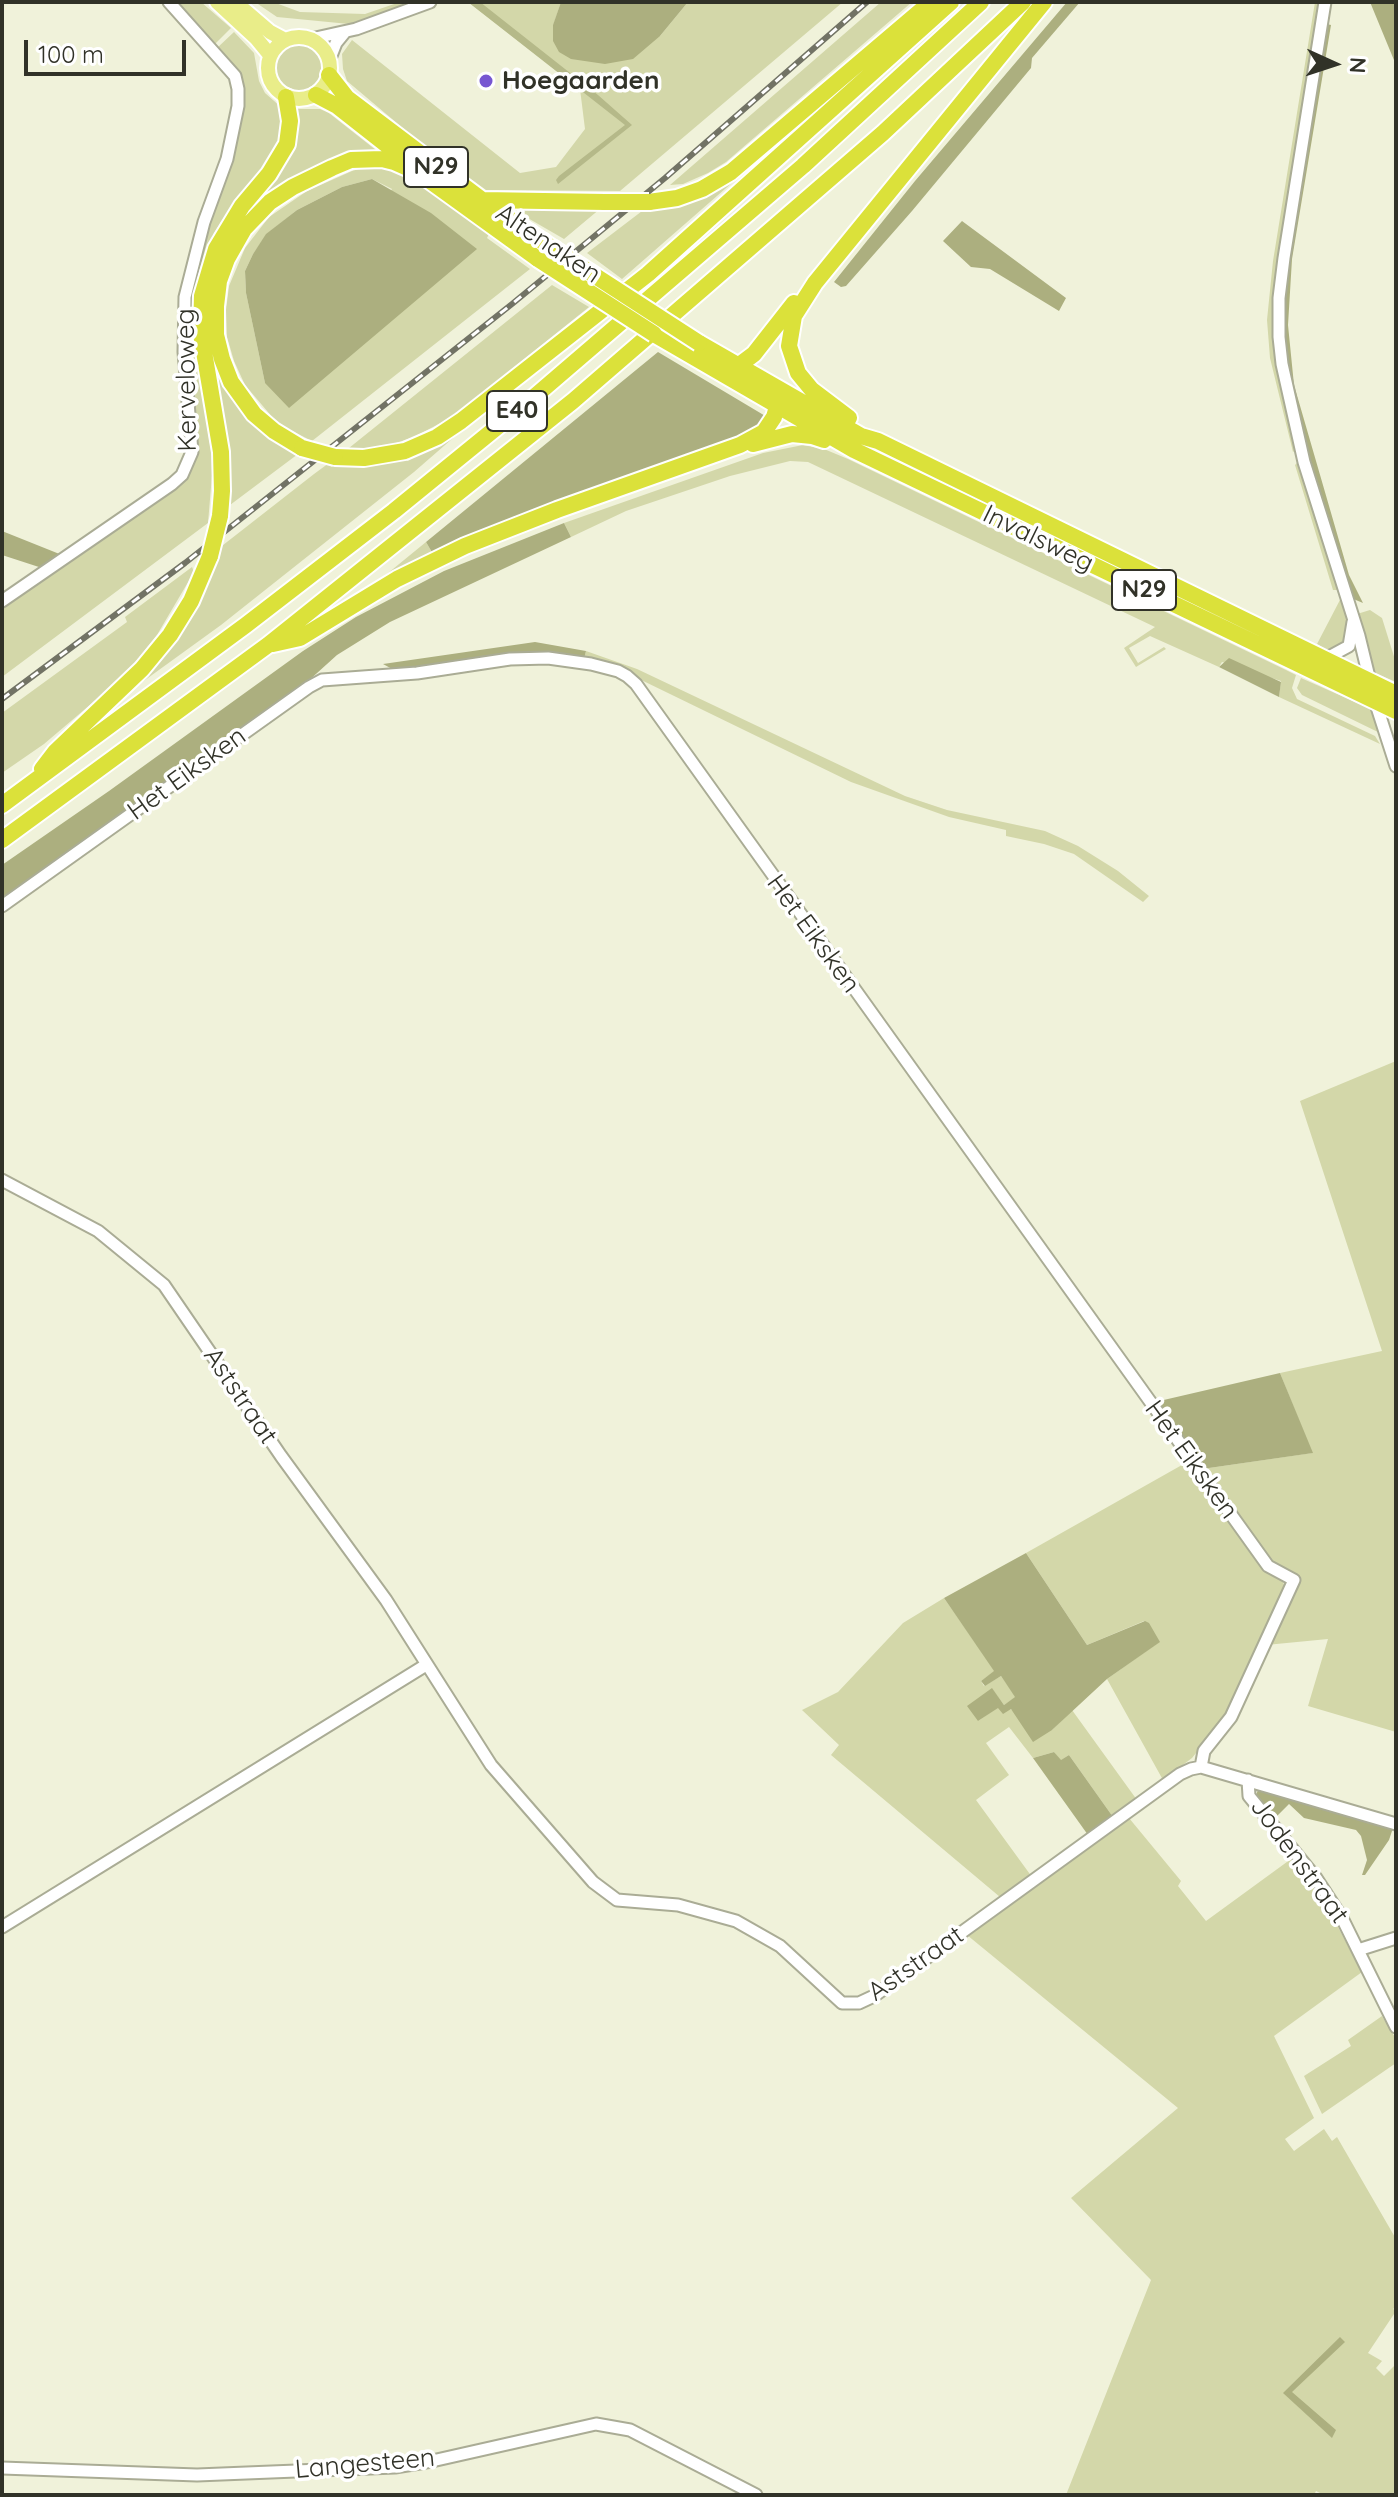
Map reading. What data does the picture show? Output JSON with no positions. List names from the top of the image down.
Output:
{
  "streets": {
    "highway": [
      "N29",
      "Altenaken",
      "E40",
      "Invalsweg"
    ],
    "street": [
      "Kerveloweg",
      "Het Eiksken",
      "Aststraat",
      "Jodenstraat",
      "Langesteen"
    ]
  },
  "crossings": [
    ["Altenaken", "Invalsweg"],
    ["Het Eiksken", "Aststraat"]
  ],
  "places": ["Hoegaarden"],
  "scale_bar": "100 m",
  "north": "right"
}
